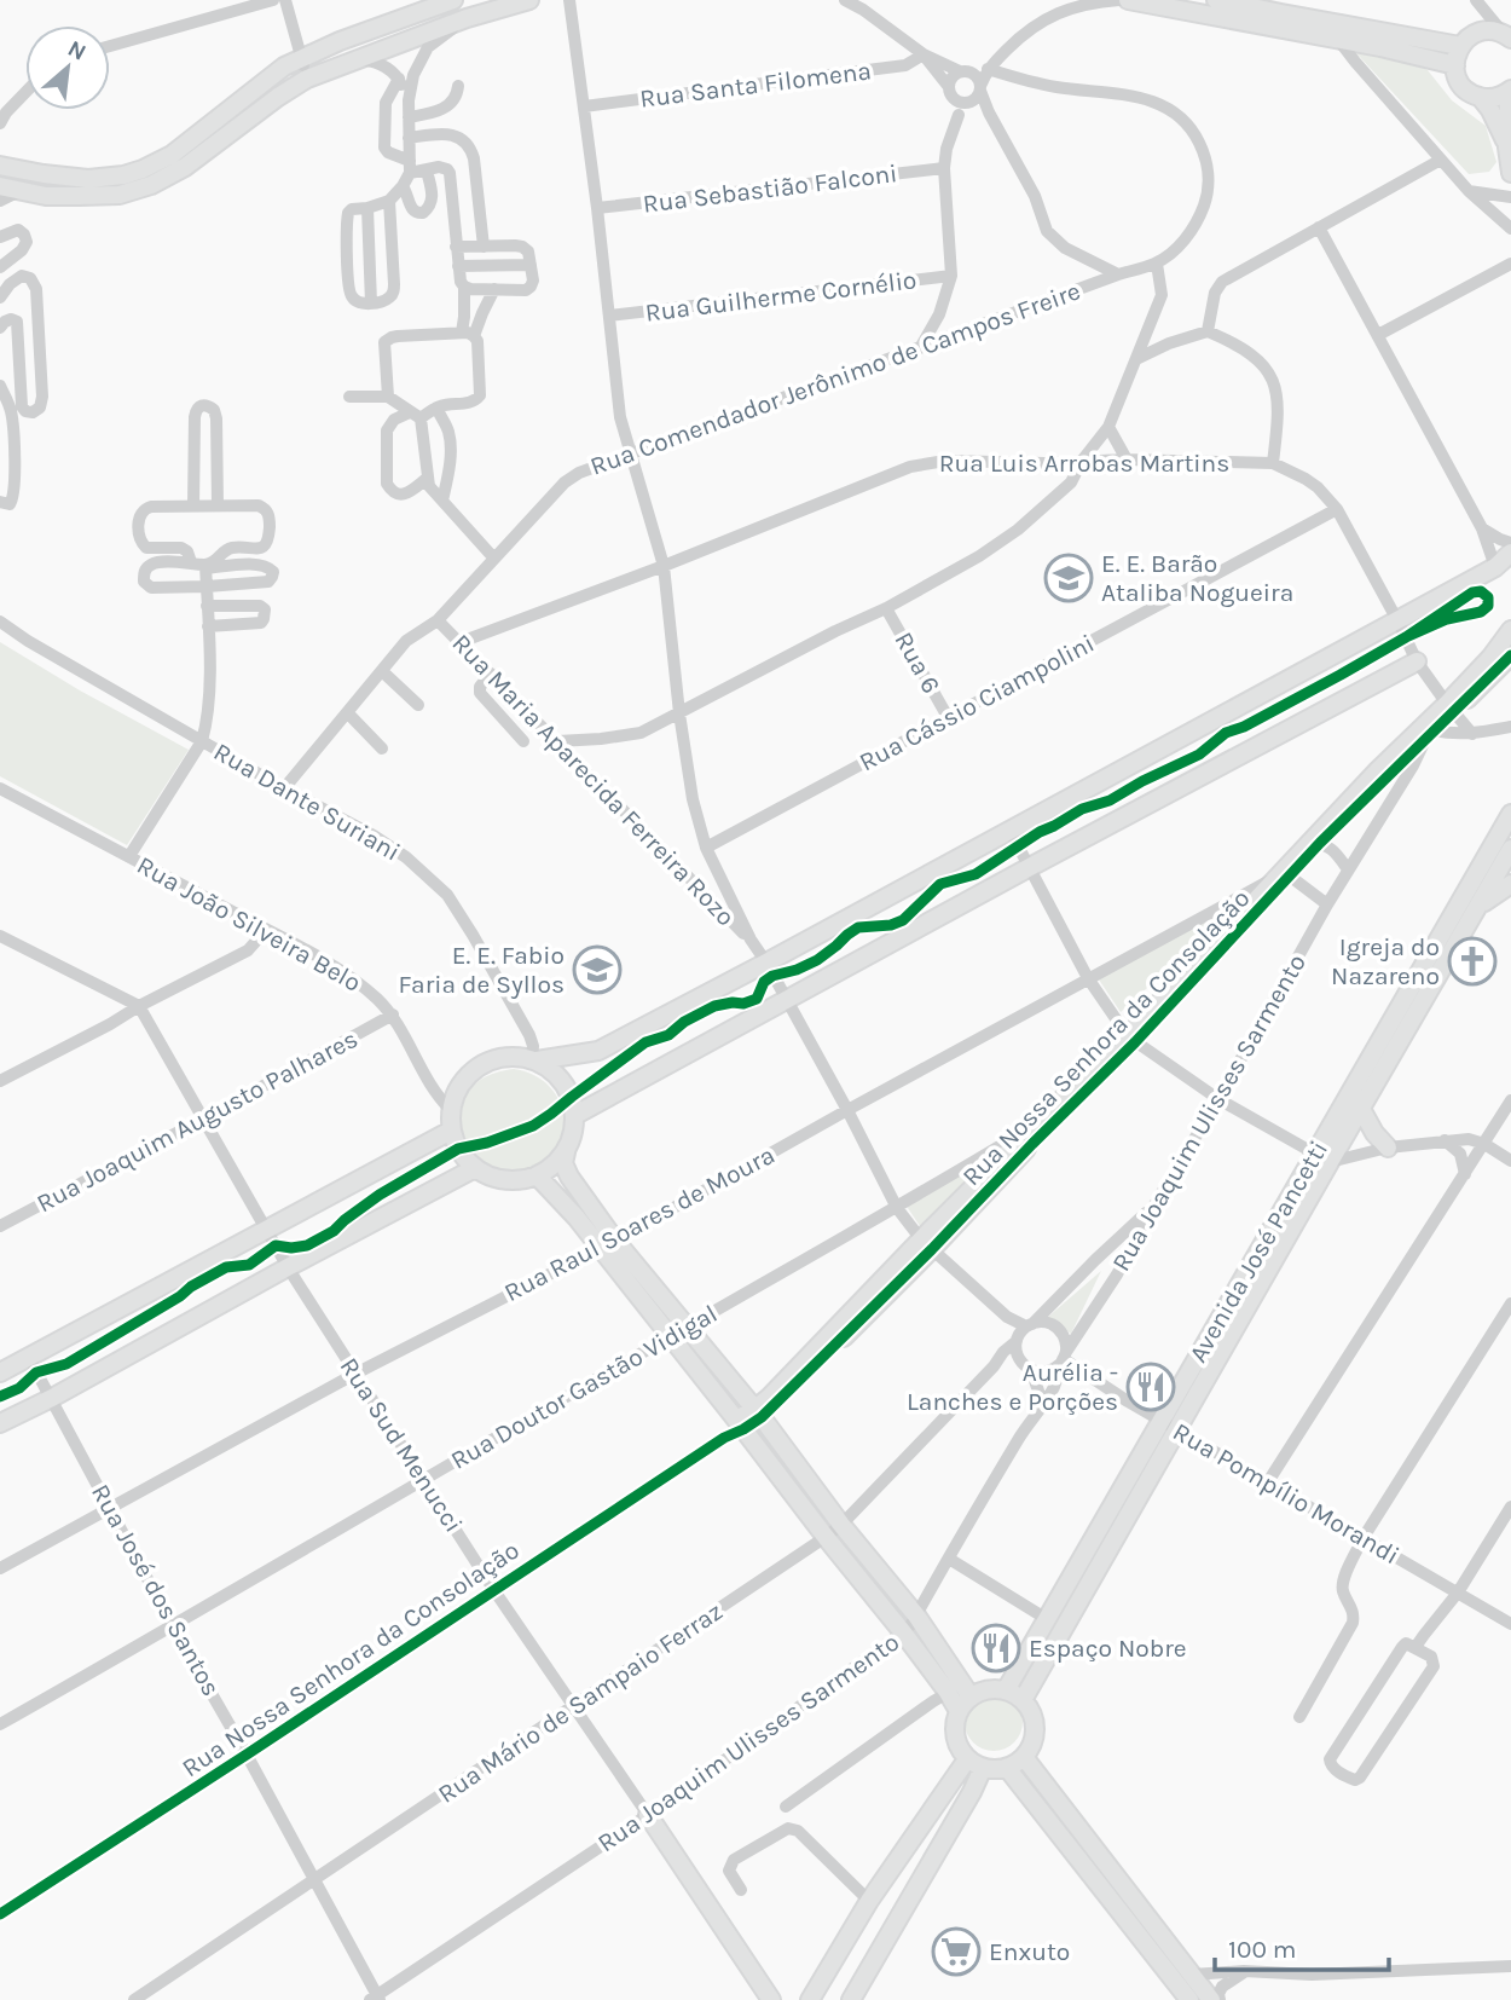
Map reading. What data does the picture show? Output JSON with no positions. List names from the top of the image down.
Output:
{
  "streets": {
    "street": [
      "Rua Santa Filomena",
      "Rua Sebastião Falconi",
      "Rua Guilherme Cornélio",
      "Rua Comendador Jerônimo de Campos Freire",
      "Rua Luis Arrobas Martins",
      "Rua 6",
      "Rua Cássio Ciampolini",
      "Rua Maria Aparecida Ferreira Rozo",
      "Rua Dante Suriani",
      "Rua João Silveira Belo",
      "Rua Nossa Senhora da Consolação",
      "Rua Joaquim Ulisses Sarmento",
      "Rua Joaquim Augusto Palhares",
      "Rua Raul Soares de Moura",
      "Avenida José Pancetti",
      "Rua Doutor Gastão Vidigal",
      "Rua Sud Menucci",
      "Rua Pompílio Morandi",
      "Rua José dos Santos",
      "Rua Mário de Sampaio Ferraz"
    ]
  },
  "crossings": [
    ["Rua Comendador Jerônimo de Campos Freire", "Rua Maria Aparecida Ferreira Rozo"],
    ["Rua Comendador Jerônimo de Campos Freire", "Rua Dante Suriani"],
    ["Rua Luis Arrobas Martins", "Rua Cássio Ciampolini"],
    ["Rua Luis Arrobas Martins", "Rua Maria Aparecida Ferreira Rozo"],
    ["Rua Luis Arrobas Martins", "Rua Nossa Senhora da Consolação"],
    ["Rua 6", "Rua Cássio Ciampolini"],
    ["Rua Dante Suriani", "Rua João Silveira Belo"],
    ["Rua João Silveira Belo", "Rua Joaquim Augusto Palhares"],
    ["Rua Nossa Senhora da Consolação", "Rua Joaquim Ulisses Sarmento"],
    ["Rua Nossa Senhora da Consolação", "Rua Raul Soares de Moura"],
    ["Rua Nossa Senhora da Consolação", "Rua Doutor Gastão Vidigal"],
    ["Rua Nossa Senhora da Consolação", "Rua Sud Menucci"],
    ["Rua Nossa Senhora da Consolação", "Rua José dos Santos"],
    ["Rua Joaquim Ulisses Sarmento", "Rua Sud Menucci"],
    ["Rua Joaquim Ulisses Sarmento", "Rua Pompílio Morandi"],
    ["Rua Joaquim Ulisses Sarmento", "Rua José dos Santos"],
    ["Rua Joaquim Ulisses Sarmento", "Rua Mário de Sampaio Ferraz"],
    ["Rua Joaquim Augusto Palhares", "Rua Sud Menucci"],
    ["Rua Raul Soares de Moura", "Rua Sud Menucci"],
    ["Rua Raul Soares de Moura", "Rua José dos Santos"],
    ["Avenida José Pancetti", "Rua Pompílio Morandi"],
    ["Rua Doutor Gastão Vidigal", "Rua Sud Menucci"],
    ["Rua Doutor Gastão Vidigal", "Rua José dos Santos"],
    ["Rua Sud Menucci", "Rua Mário de Sampaio Ferraz"],
    ["Rua Pompílio Morandi", "Rua Mário de Sampaio Ferraz"],
    ["Rua José dos Santos", "Rua Mário de Sampaio Ferraz"]
  ],
  "places": {
    "school or university": ["E. E. Barão Ataliba Nogueira", "E. E. Fabio Faria de Syllos"],
    "church": ["Igreja do Nazareno"],
    "restaurant": ["Aurélia - Lanches e Porções", "Espaço Nobre"],
    "supermarket": ["Enxuto"]
  },
  "scale_bar": "100 m",
  "north": "top right"
}
